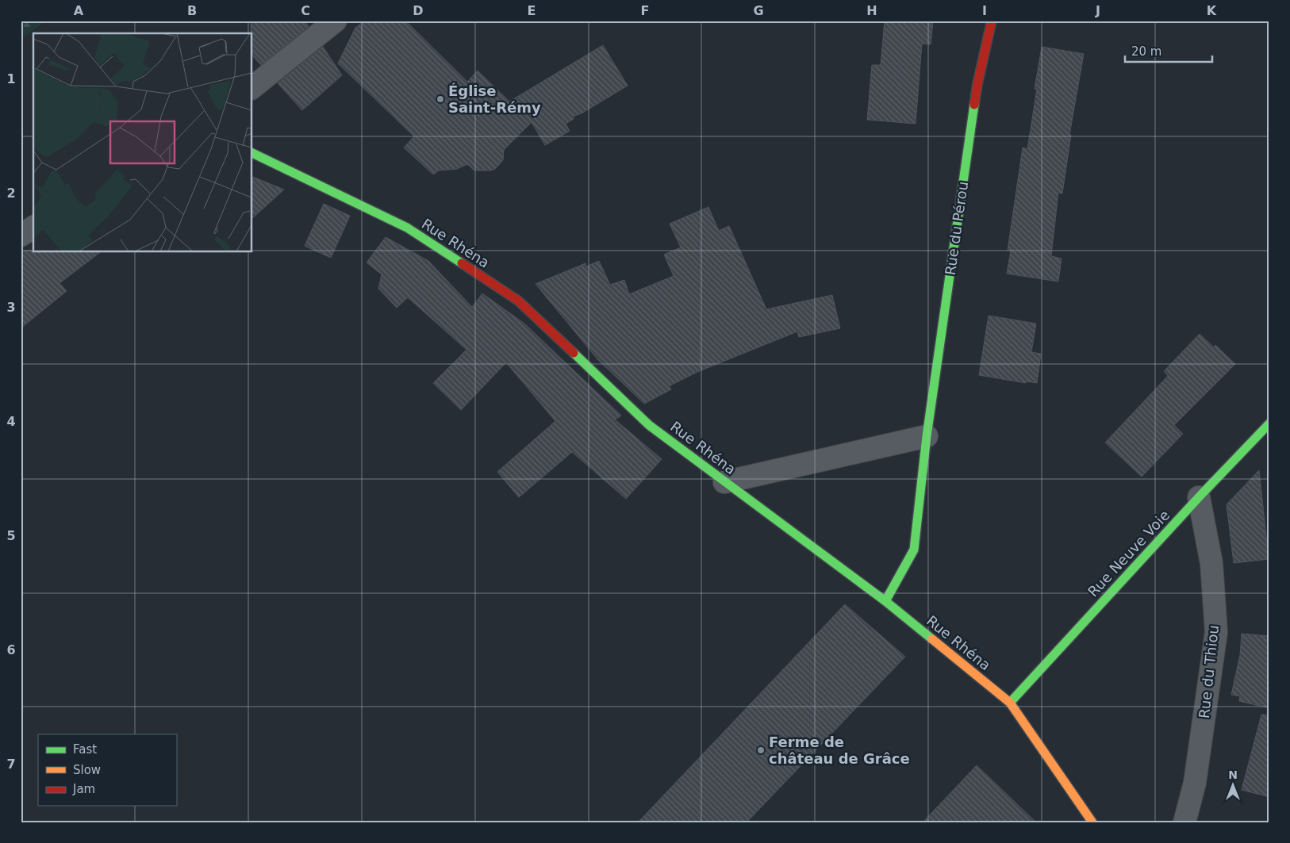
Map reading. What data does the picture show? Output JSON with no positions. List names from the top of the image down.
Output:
{
  "streets": {
    "street": [
      "Rue du Pérou",
      "Rue Rhéna",
      "Rue Neuve Voie",
      "Rue du Thiou"
    ]
  },
  "crossings": [
    ["Rue du Pérou", "Rue Rhéna"],
    ["Rue Rhéna", "Rue Neuve Voie"],
    ["Rue Neuve Voie", "Rue du Thiou"]
  ],
  "places": ["Église Saint-Rémy", "Ferme de château de Grâce"],
  "legend": ["Fast", "Slow", "Jam"],
  "scale_bar": "20 m",
  "north": "top",
  "grid": {
    "columns": [
      "A",
      "B",
      "C",
      "D",
      "E",
      "F",
      "G",
      "H",
      "I",
      "J",
      "K"
    ],
    "rows": [
      "1",
      "2",
      "3",
      "4",
      "5",
      "6",
      "7"
    ]
  }
}
